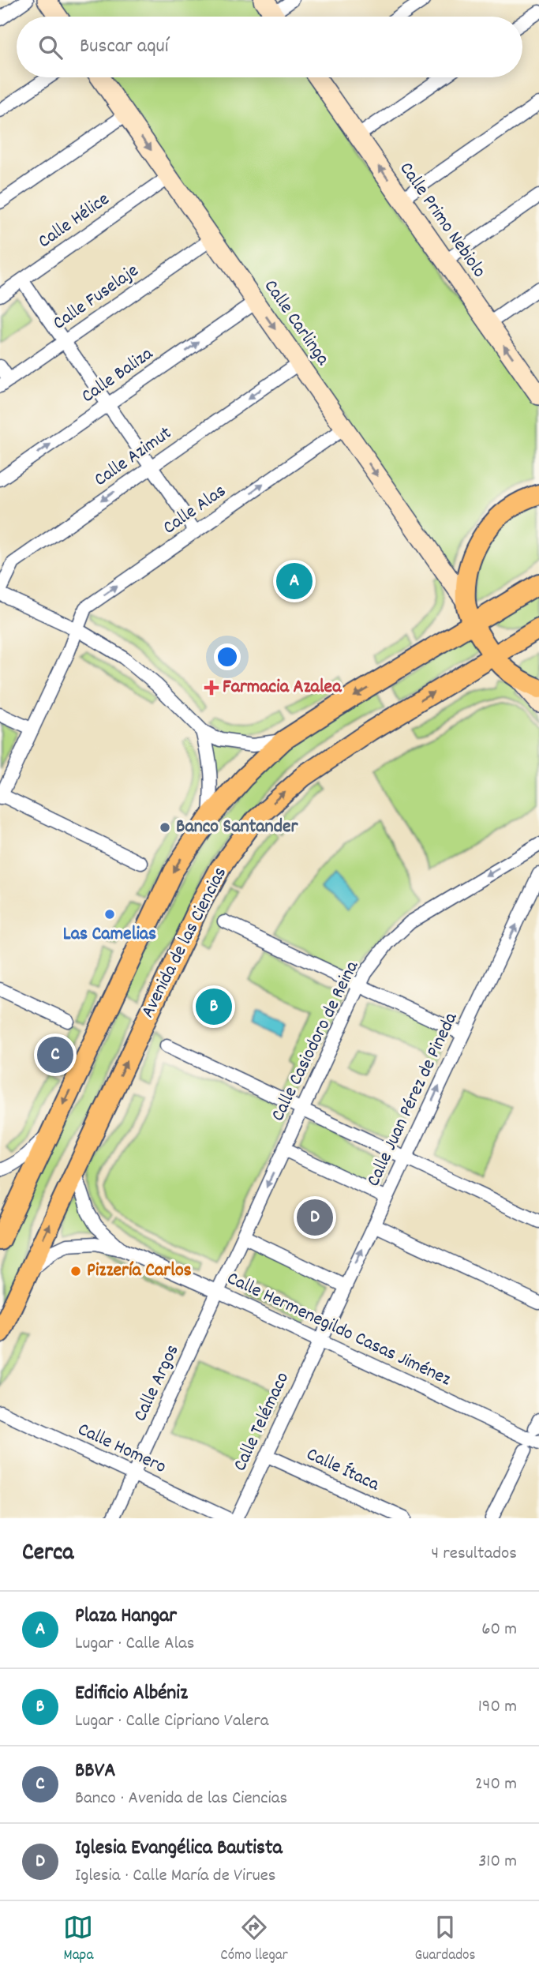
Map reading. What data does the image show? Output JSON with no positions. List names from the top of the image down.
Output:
{
  "streets": {
    "main road": ["Avenida de las Ciencias"],
    "street": [
      "Calle Primo Nebiolo",
      "Calle Hélice",
      "Calle Fuselaje",
      "Calle Carlinga",
      "Calle Baliza",
      "Calle Azimut",
      "Calle Alas",
      "Calle Casiodoro de Reina",
      "Calle Juan Pérez de Pineda",
      "Calle Hermenegildo Casas Jiménez",
      "Calle Argos",
      "Calle Telémaco",
      "Calle Homero",
      "Calle Ítaca"
    ]
  },
  "crossings": [
    ["Calle Hélice", "Calle Carlinga"],
    ["Calle Fuselaje", "Calle Carlinga"],
    ["Calle Carlinga", "Calle Baliza"],
    ["Calle Carlinga", "Calle Azimut"],
    ["Calle Carlinga", "Calle Alas"],
    ["Avenida de las Ciencias", "Calle Hermenegildo Casas Jiménez"],
    ["Calle Casiodoro de Reina", "Calle Hermenegildo Casas Jiménez"],
    ["Calle Casiodoro de Reina", "Calle Argos"],
    ["Calle Juan Pérez de Pineda", "Calle Hermenegildo Casas Jiménez"],
    ["Calle Juan Pérez de Pineda", "Calle Telémaco"],
    ["Calle Hermenegildo Casas Jiménez", "Calle Argos"],
    ["Calle Hermenegildo Casas Jiménez", "Calle Telémaco"],
    ["Calle Argos", "Calle Homero"],
    ["Calle Telémaco", "Calle Ítaca"]
  ],
  "one_way": [
    "Calle Primo Nebiolo",
    "Calle Carlinga",
    "Calle Baliza",
    "Calle Azimut",
    "Calle Alas",
    "Calle Casiodoro de Reina",
    "Calle Juan Pérez de Pineda"
  ],
  "places": {
    "health": ["Farmacia Azalea"],
    "other": ["Banco Santander", "Las Camelias", "Pizzería Carlos"]
  },
  "page": {
    "search": "Buscar aquí",
    "pins": [
      "A",
      "B",
      "C",
      "D"
    ],
    "heading": ["Cerca", "4 resultados"],
    "list": [
      {
        "mark": "A",
        "name": "Plaza Hangar",
        "note": "Lugar · Calle Alas",
        "value": "60 m"
      },
      {
        "mark": "B",
        "name": "Edificio Albéniz",
        "note": "Lugar · Calle Cipriano Valera",
        "value": "190 m"
      },
      {
        "mark": "C",
        "name": "BBVA",
        "note": "Banco · Avenida de las Ciencias",
        "value": "240 m"
      },
      {
        "mark": "D",
        "name": "Iglesia Evangélica Bautista",
        "note": "Iglesia · Calle María de Virues",
        "value": "310 m"
      }
    ],
    "nav": ["Mapa", "Cómo llegar", "Guardados"]
  }
}
